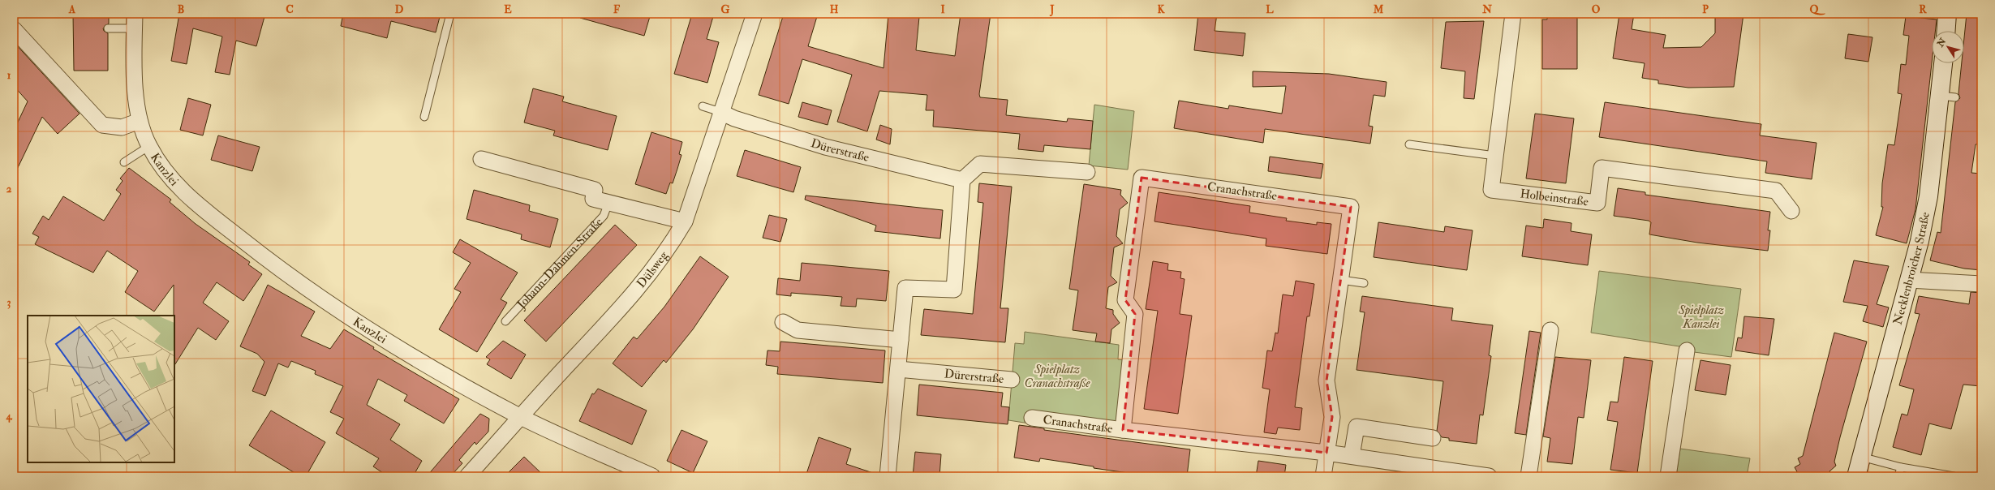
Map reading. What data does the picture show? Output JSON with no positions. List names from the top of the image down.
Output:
{
  "streets": {
    "main road": ["Necklenbroicher Straße"],
    "street": [
      "Dürerstraße",
      "Kanzlei",
      "Cranachstraße",
      "Holbeinstraße",
      "Johann-Dahmen-Straße",
      "Dülsweg"
    ]
  },
  "crossings": [
    ["Dürerstraße", "Dülsweg"],
    ["Kanzlei", "Dülsweg"],
    ["Johann-Dahmen-Straße", "Dülsweg"]
  ],
  "parks": ["Spielplatz Kanzlei", "Spielplatz Cranachstraße"],
  "north": "top left",
  "grid": {
    "columns": [
      "A",
      "B",
      "C",
      "D",
      "E",
      "F",
      "G",
      "H",
      "I",
      "J",
      "K",
      "L",
      "M",
      "N",
      "O",
      "P",
      "Q",
      "R"
    ],
    "rows": [
      "1",
      "2",
      "3",
      "4"
    ]
  }
}
